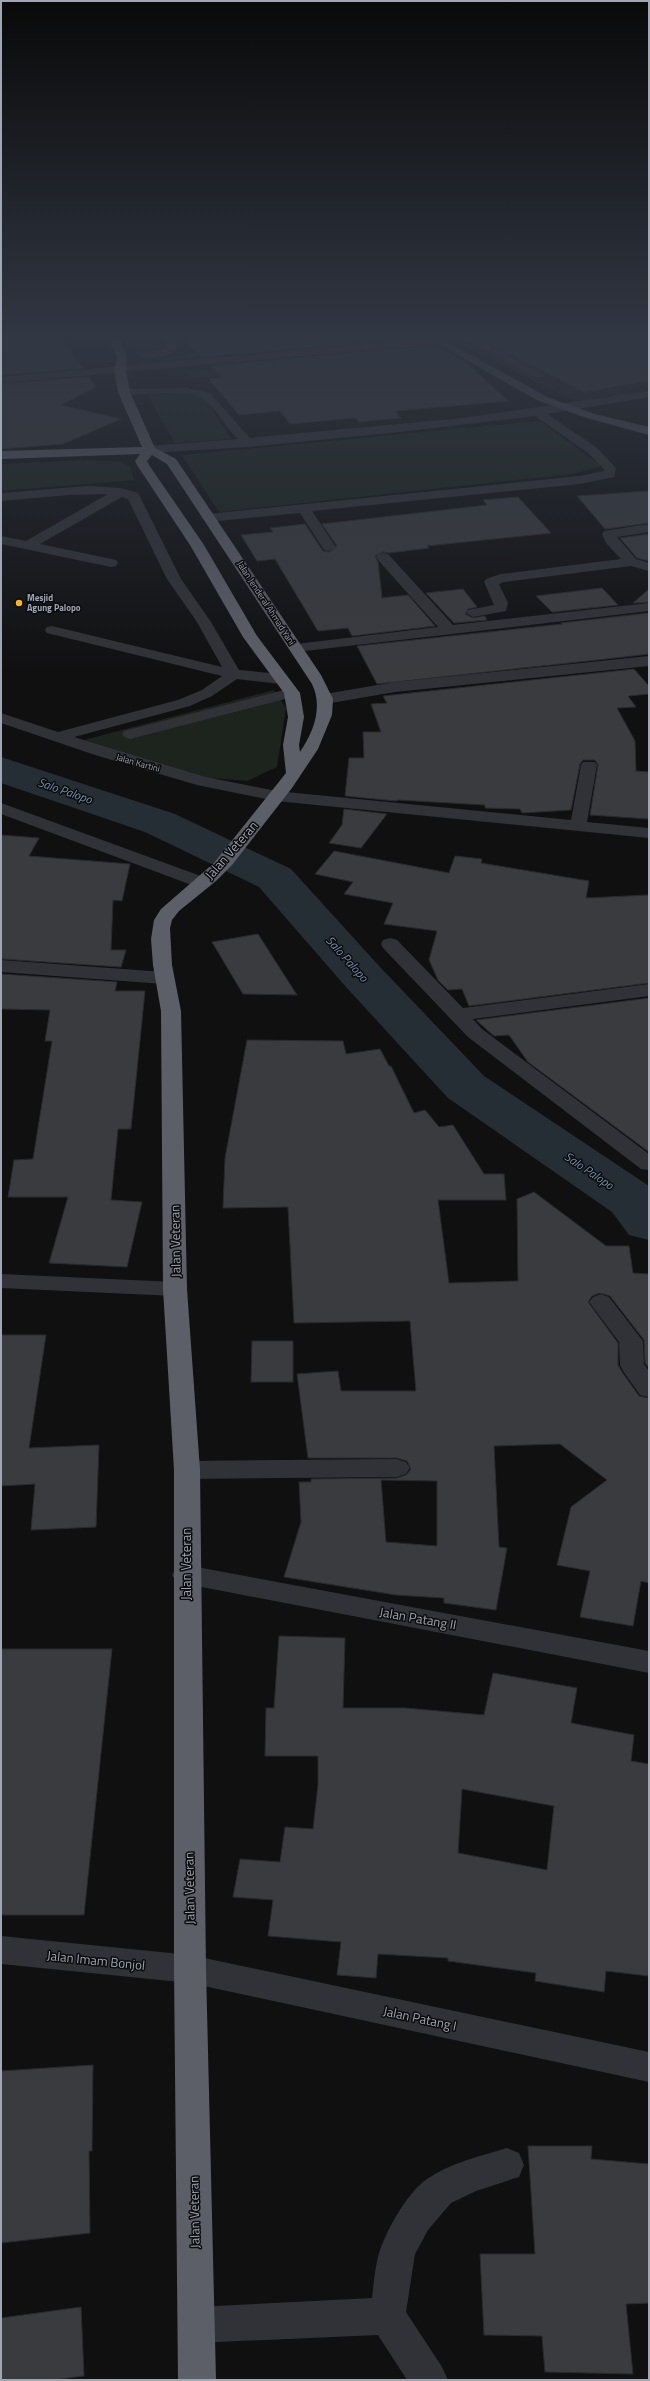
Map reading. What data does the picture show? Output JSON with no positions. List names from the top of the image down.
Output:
{
  "streets": {
    "highway": ["Jalan Jenderal Ahmad Yani", "Jalan Veteran"],
    "street": [
      "Jalan Kartini",
      "Jalan Patang II",
      "Jalan Imam Bonjol",
      "Jalan Patang I"
    ]
  },
  "crossings": [
    ["Jalan Kartini", "Jalan Veteran"],
    ["Jalan Veteran", "Jalan Patang II"],
    ["Jalan Veteran", "Jalan Imam Bonjol"],
    ["Jalan Veteran", "Jalan Patang I"],
    ["Jalan Imam Bonjol", "Jalan Patang I"]
  ],
  "water": ["Salo Palopo"],
  "places": ["Mesjid Agung Palopo"]
}
